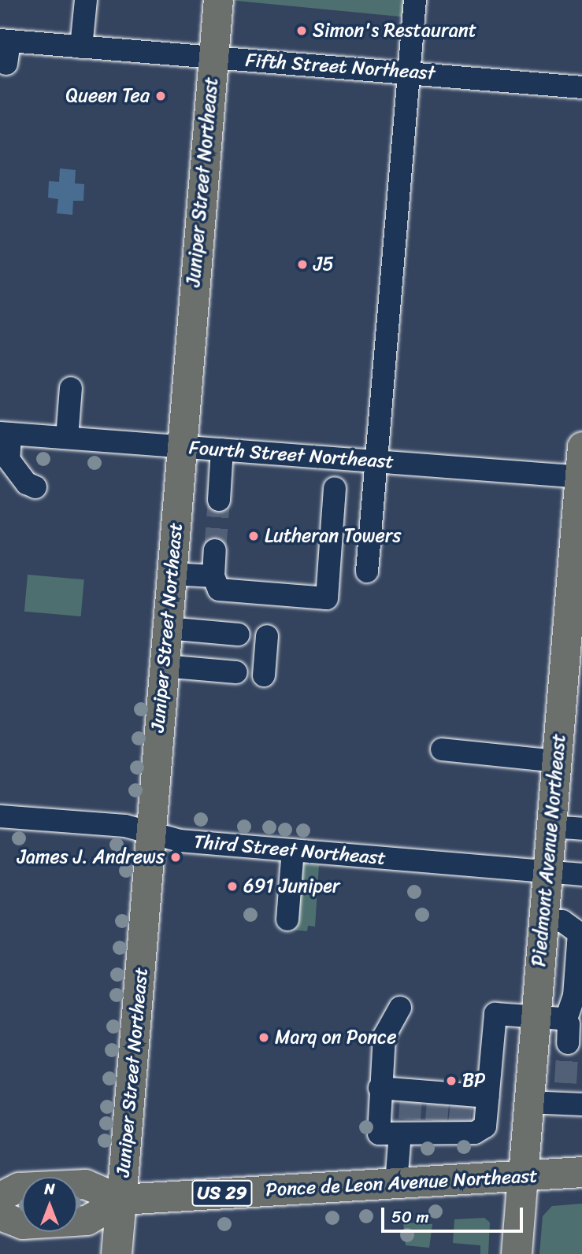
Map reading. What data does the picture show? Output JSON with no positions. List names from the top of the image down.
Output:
{
  "streets": {
    "highway": [
      "Juniper Street Northeast",
      "Piedmont Avenue Northeast",
      "Ponce de Leon Avenue Northeast",
      "US 29"
    ],
    "street": ["Fifth Street Northeast", "Fourth Street Northeast", "Third Street Northeast"]
  },
  "crossings": [
    ["Fifth Street Northeast", "Juniper Street Northeast"],
    ["Juniper Street Northeast", "Fourth Street Northeast"],
    ["Juniper Street Northeast", "Third Street Northeast"],
    ["Juniper Street Northeast", "Ponce de Leon Avenue Northeast"],
    ["Fourth Street Northeast", "Piedmont Avenue Northeast"],
    ["Third Street Northeast", "Piedmont Avenue Northeast"],
    ["Piedmont Avenue Northeast", "Ponce de Leon Avenue Northeast"]
  ],
  "places": [
    "Simon's Restaurant",
    "Queen Tea",
    "J5",
    "Lutheran Towers",
    "James J. Andrews",
    "691 Juniper",
    "Marq on Ponce",
    "BP"
  ],
  "scale_bar": "50 m",
  "north": "top"
}
